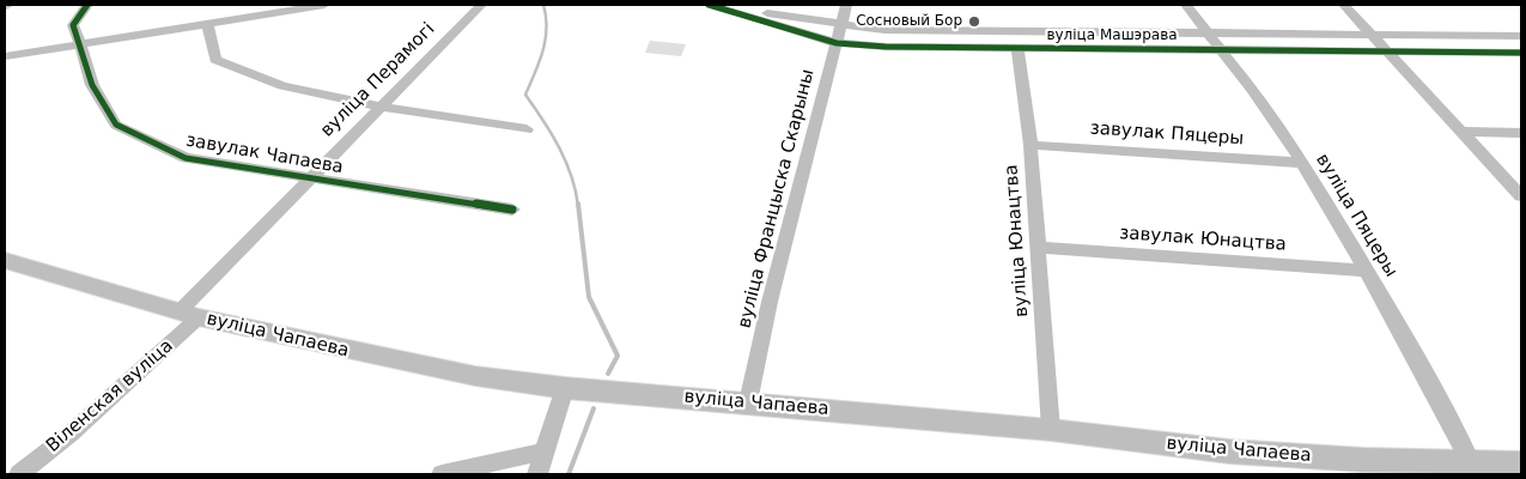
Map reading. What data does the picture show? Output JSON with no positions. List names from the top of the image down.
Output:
{
  "streets": {
    "main road": ["вуліца Чапаева"],
    "street": [
      "вуліца Машэрава",
      "вуліца Перамогі",
      "завулак Пяцеры",
      "завулак Чапаева",
      "вуліца Францыска Скарыны",
      "вуліца Пяцеры",
      "завулак Юнацтва",
      "вуліца Юнацтва",
      "Віленская вуліца"
    ]
  },
  "crossings": [
    ["вуліца Машэрава", "вуліца Францыска Скарыны"],
    ["вуліца Машэрава", "вуліца Пяцеры"],
    ["вуліца Машэрава", "вуліца Юнацтва"],
    ["вуліца Перамогі", "завулак Чапаева"],
    ["вуліца Перамогі", "вуліца Чапаева"],
    ["вуліца Перамогі", "Віленская вуліца"],
    ["завулак Пяцеры", "вуліца Пяцеры"],
    ["завулак Пяцеры", "вуліца Юнацтва"],
    ["вуліца Францыска Скарыны", "вуліца Чапаева"],
    ["вуліца Пяцеры", "завулак Юнацтва"],
    ["вуліца Пяцеры", "вуліца Чапаева"],
    ["завулак Юнацтва", "вуліца Юнацтва"],
    ["вуліца Юнацтва", "вуліца Чапаева"],
    ["вуліца Чапаева", "Віленская вуліца"]
  ],
  "places": ["Сосновый Бор"]
}
